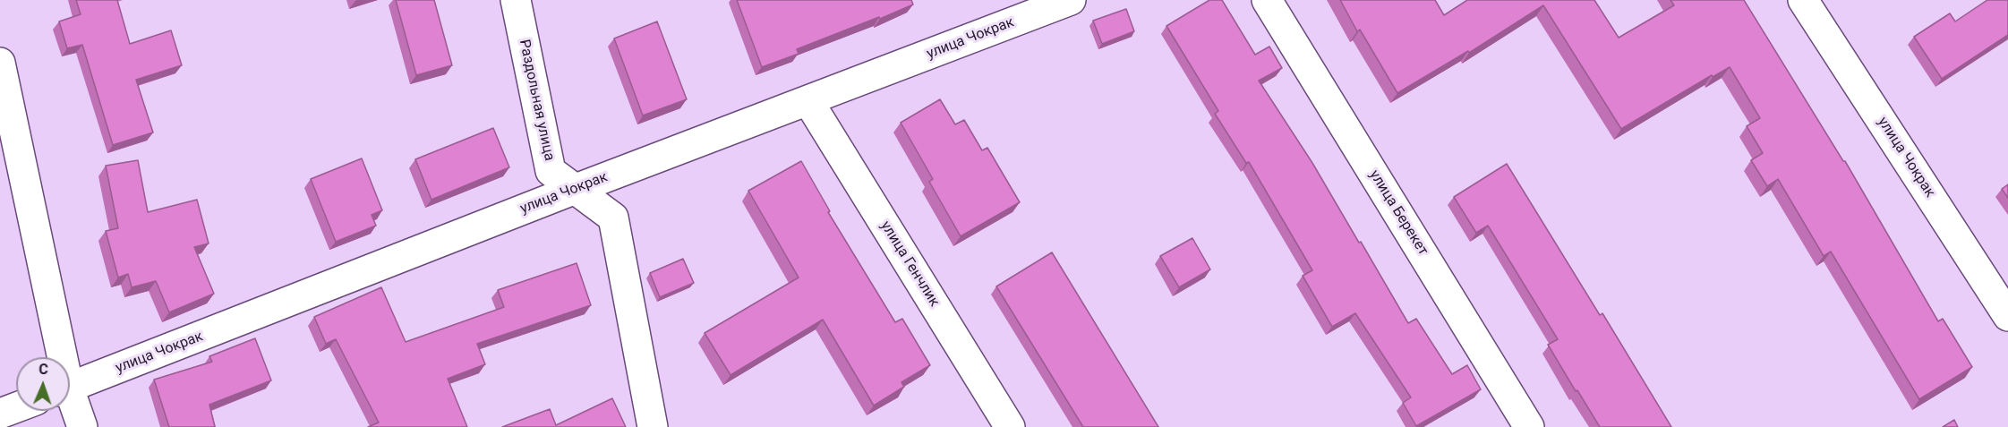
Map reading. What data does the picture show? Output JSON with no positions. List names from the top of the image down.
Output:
{
  "streets": {
    "street": [
      "улица Чокрак",
      "Раздольная улица",
      "улица Берекет",
      "улица Генчлик"
    ]
  },
  "crossings": [
    ["улица Чокрак", "Раздольная улица"],
    ["улица Чокрак", "улица Генчлик"]
  ],
  "north": "top"
}
